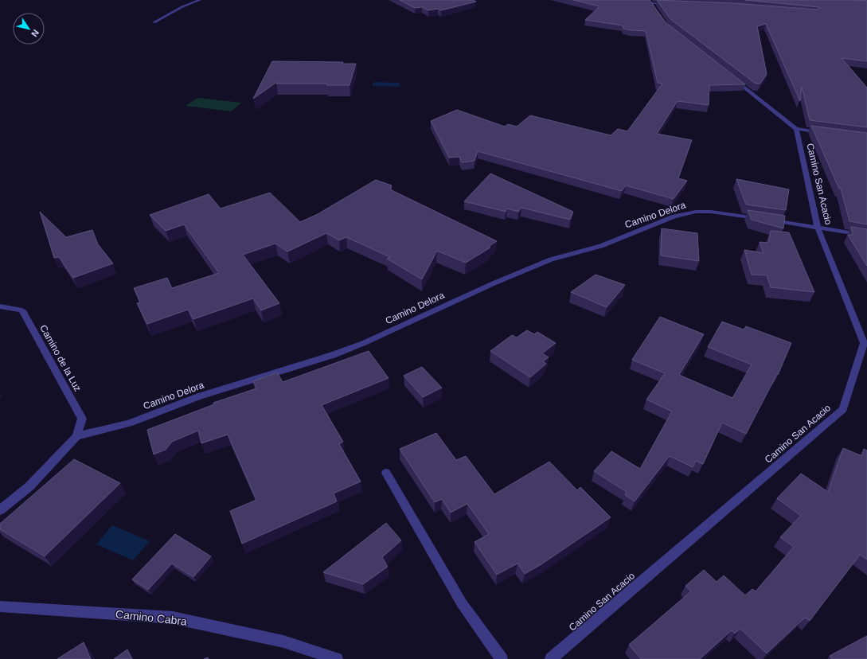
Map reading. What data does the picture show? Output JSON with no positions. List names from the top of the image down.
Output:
{
  "streets": {
    "street": [
      "Camino San Acacio",
      "Camino Delora",
      "Camino de la Luz",
      "Camino Cabra"
    ]
  },
  "crossings": [
    ["Camino San Acacio", "Camino Delora"],
    ["Camino Delora", "Camino de la Luz"]
  ],
  "north": "bottom right"
}
